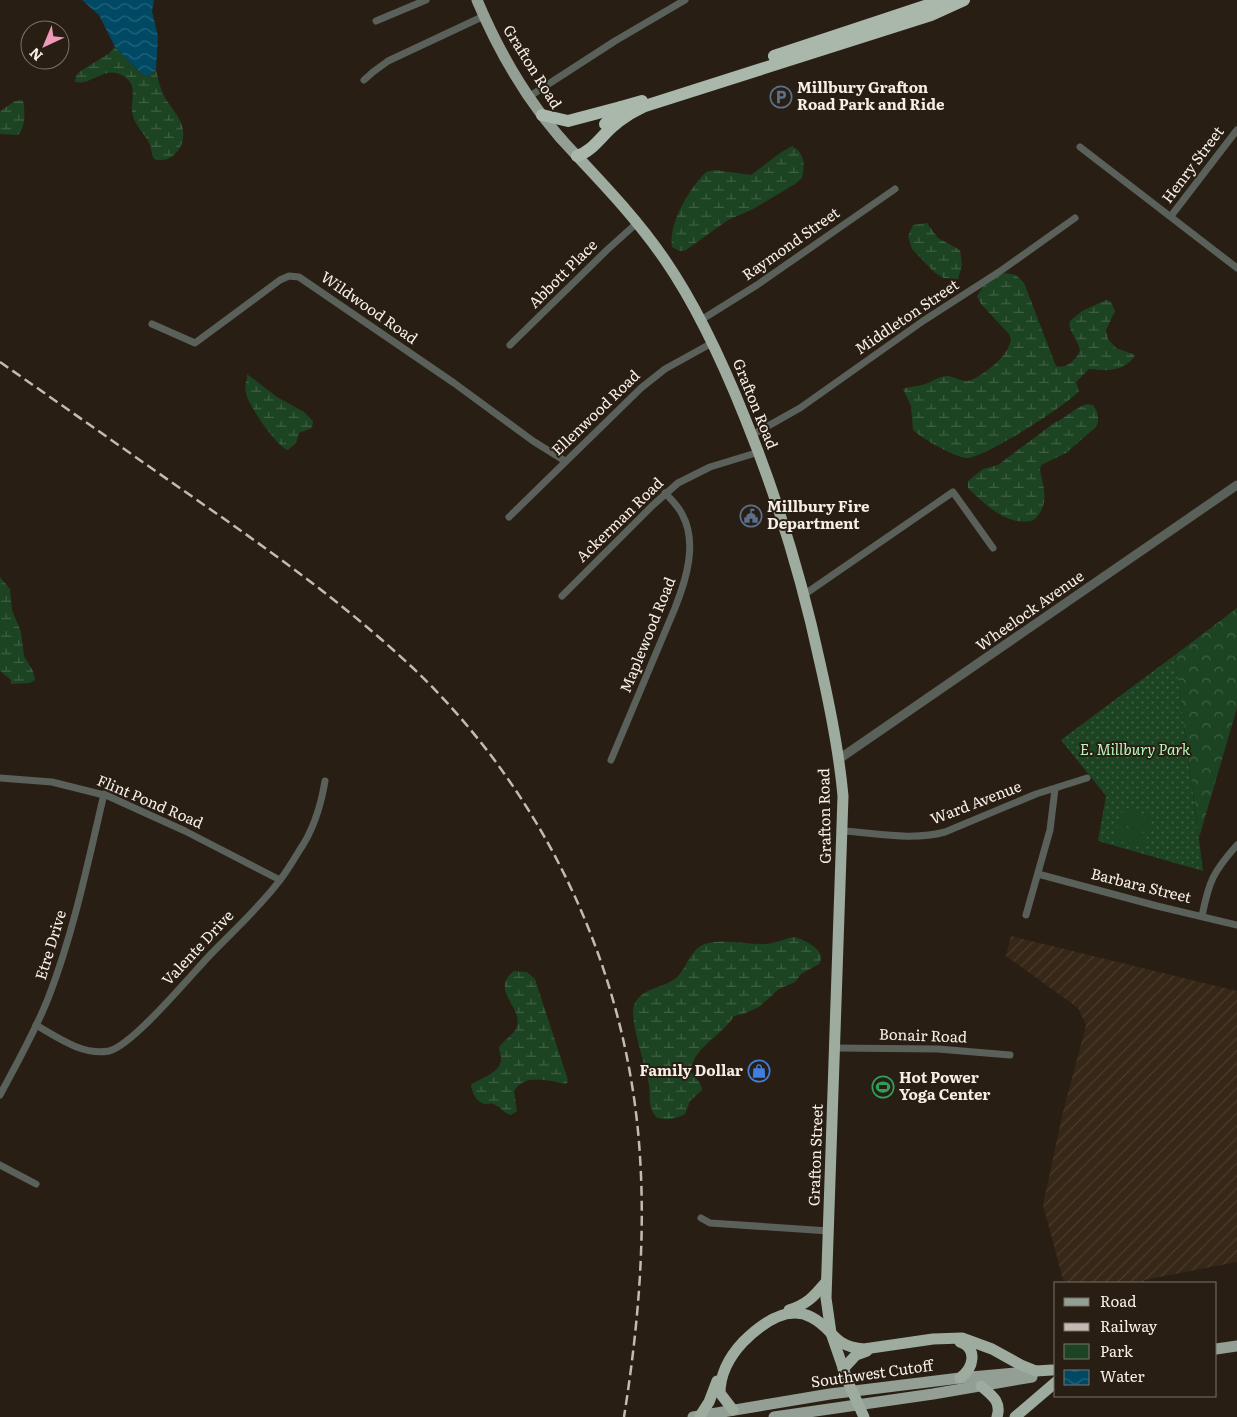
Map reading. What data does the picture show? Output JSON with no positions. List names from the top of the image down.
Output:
{
  "streets": {
    "highway": ["Grafton Road", "Grafton Street", "Southwest Cutoff"],
    "street": [
      "Henry Street",
      "Raymond Street",
      "Abbott Place",
      "Wildwood Road",
      "Middleton Street",
      "Ellenwood Road",
      "Ackerman Road",
      "Wheelock Avenue",
      "Maplewood Road",
      "Flint Pond Road",
      "Ward Avenue",
      "Barbara Street",
      "Etre Drive",
      "Valente Drive",
      "Bonair Road"
    ]
  },
  "crossings": [
    ["Grafton Road", "Raymond Street"],
    ["Grafton Road", "Abbott Place"],
    ["Grafton Road", "Middleton Street"],
    ["Grafton Road", "Ellenwood Road"],
    ["Grafton Road", "Ackerman Road"],
    ["Grafton Road", "Wheelock Avenue"],
    ["Grafton Road", "Ward Avenue"],
    ["Grafton Road", "Grafton Street"],
    ["Wildwood Road", "Ellenwood Road"],
    ["Ackerman Road", "Maplewood Road"],
    ["Flint Pond Road", "Etre Drive"],
    ["Flint Pond Road", "Valente Drive"],
    ["Etre Drive", "Valente Drive"],
    ["Bonair Road", "Grafton Street"]
  ],
  "parks": ["E. Millbury Park"],
  "places": {
    "parking": ["Millbury Grafton Road Park and Ride"],
    "public building": ["Millbury Fire Department"],
    "shop": ["Family Dollar"],
    "sports": ["Hot Power Yoga Center"]
  },
  "legend": [
    "Road",
    "Railway",
    "Park",
    "Water"
  ],
  "north": "bottom left"
}
